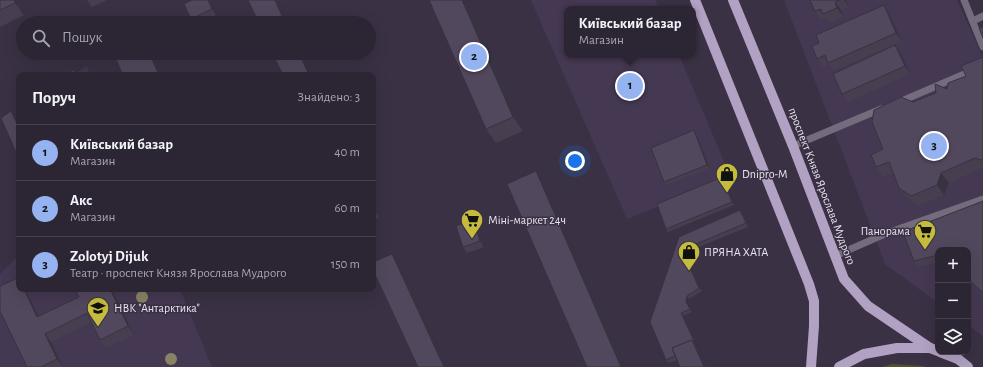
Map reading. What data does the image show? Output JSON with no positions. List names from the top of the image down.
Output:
{
  "streets": {
    "main road": ["проспект Князя Ярослава Мудрого"]
  },
  "places": {
    "shop": ["Dnipro-M", "ПРЯНА ХАТА"],
    "supermarket": ["Міні-маркет 24ч", "Панорама"],
    "school or university": ["НВК \"Антарктика\""]
  },
  "page": {
    "popup": ["Київський базар", "Магазин"],
    "search": "Пошук",
    "pins": ["2", "1", "3"],
    "heading": ["Поруч", "Знайдено: 3"],
    "list": [
      {
        "mark": "1",
        "name": "Київський базар",
        "note": "Магазин",
        "value": "40 m"
      },
      {
        "mark": "2",
        "name": "Акс",
        "note": "Магазин",
        "value": "60 m"
      },
      {
        "mark": "3",
        "name": "Zolotyj Dijuk",
        "note": "Театр · проспект Князя Ярослава Мудрого",
        "value": "150 m"
      }
    ],
    "map_buttons": ["+", "−"]
  }
}
